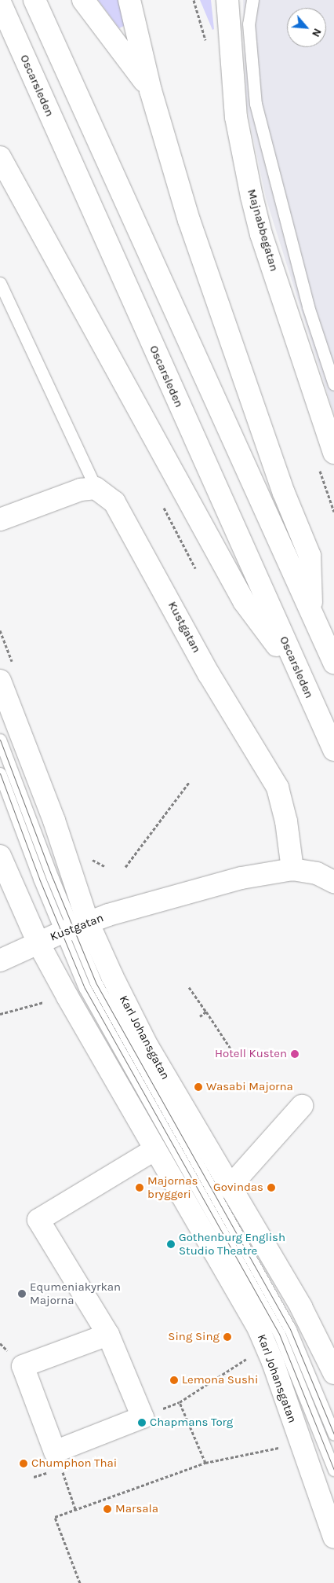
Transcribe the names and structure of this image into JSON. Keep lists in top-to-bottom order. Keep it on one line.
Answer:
{"streets":{"main road":["Oscarsleden","Majnabbegatan","Kustgatan","Karl Johansgatan"]},"crossings":[["Kustgatan","Karl Johansgatan"]],"places":["Hotell Kusten","Wasabi Majorna","Majornas bryggeri","Govindas","Gothenburg English Studio Theatre","Equmeniakyrkan Majorna","Sing Sing","Lemona Sushi","Chapmans Torg","Chumphon Thai","Marsala"],"north":"bottom right"}
